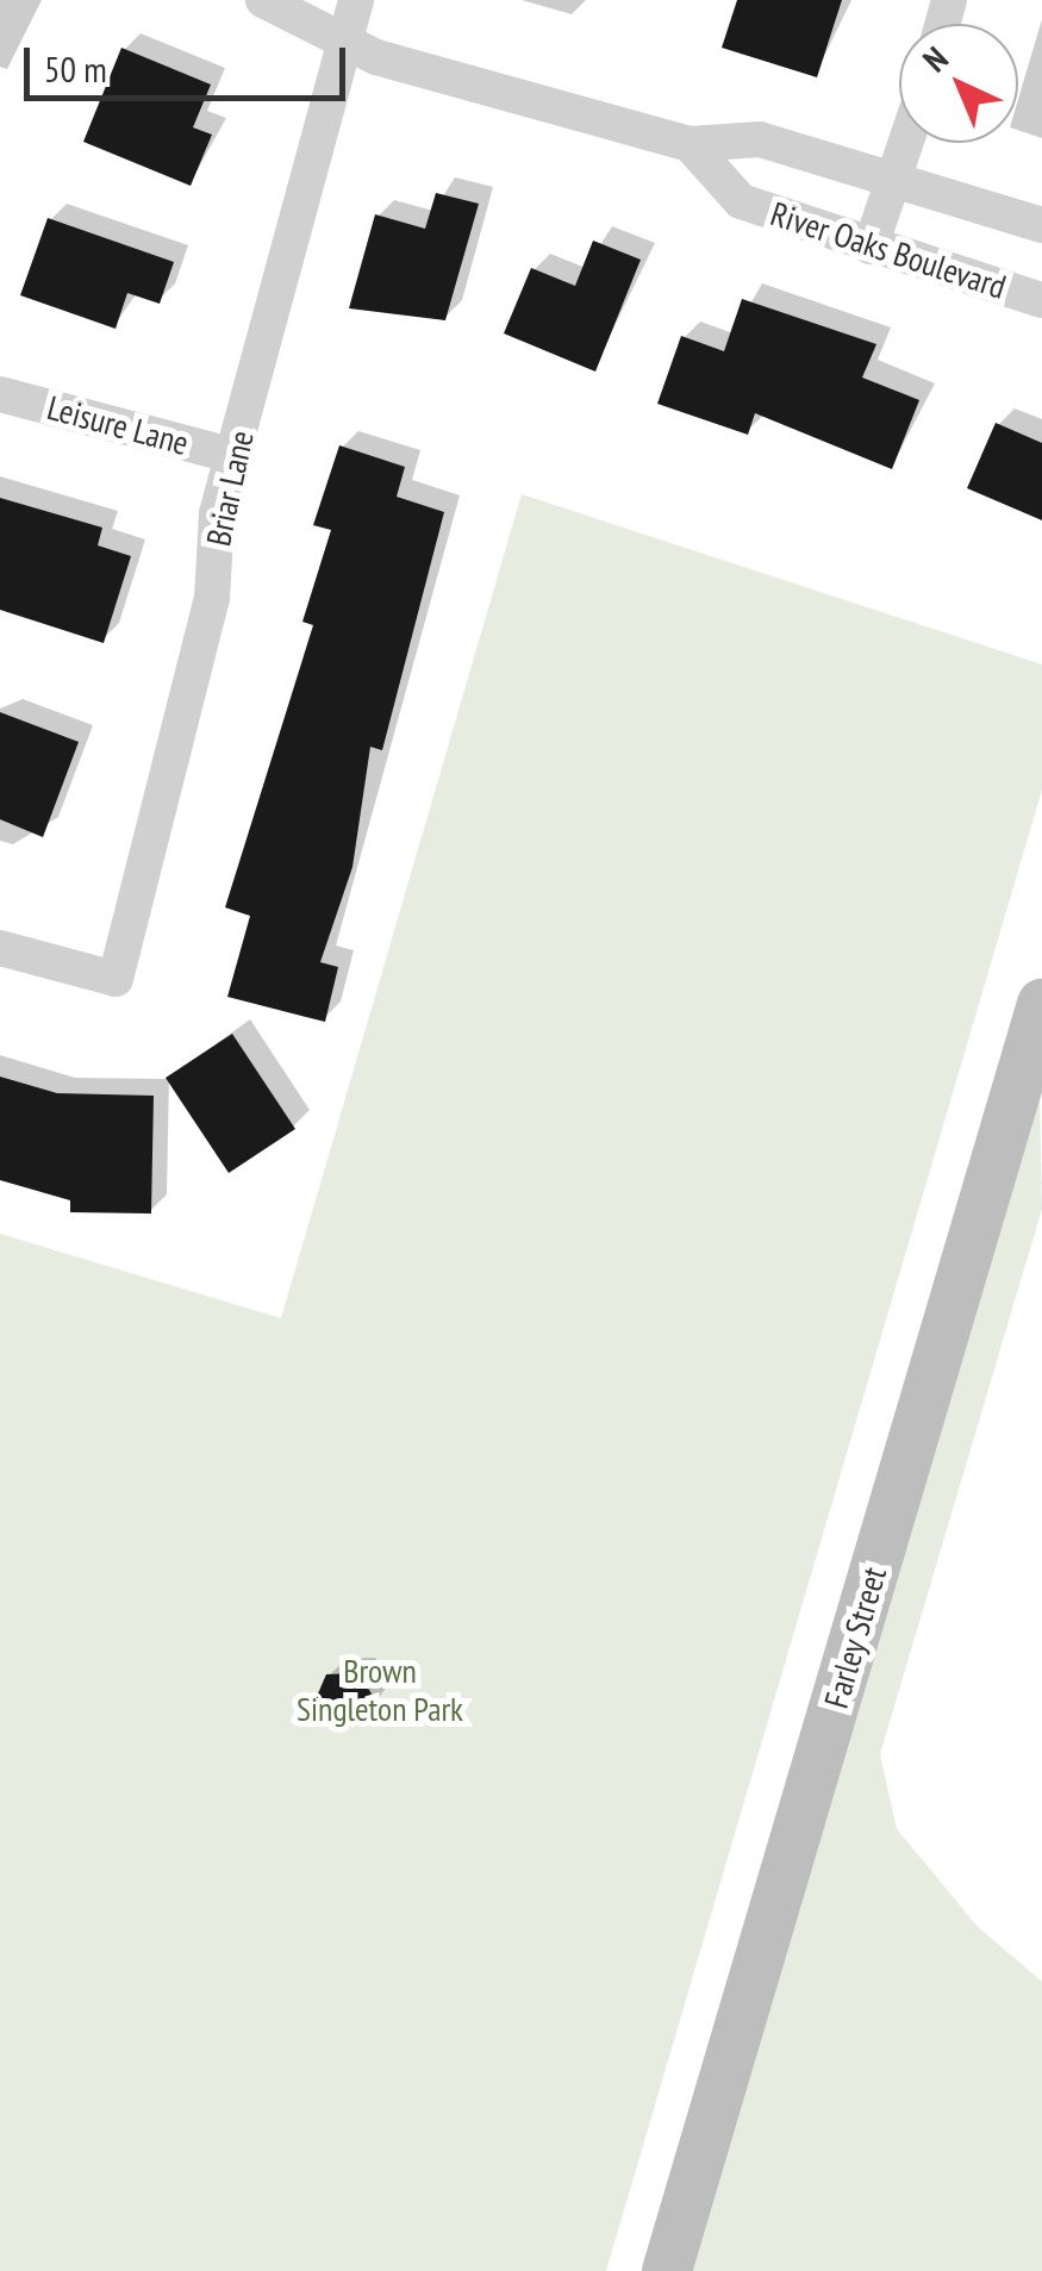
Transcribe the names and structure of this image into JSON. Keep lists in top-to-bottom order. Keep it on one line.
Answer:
{"streets":{"street":["River Oaks Boulevard","Leisure Lane","Briar Lane","Farley Street"]},"crossings":[["River Oaks Boulevard","Briar Lane"],["Leisure Lane","Briar Lane"]],"parks":["Brown Singleton Park"],"scale_bar":"50 m","north":"top left"}
